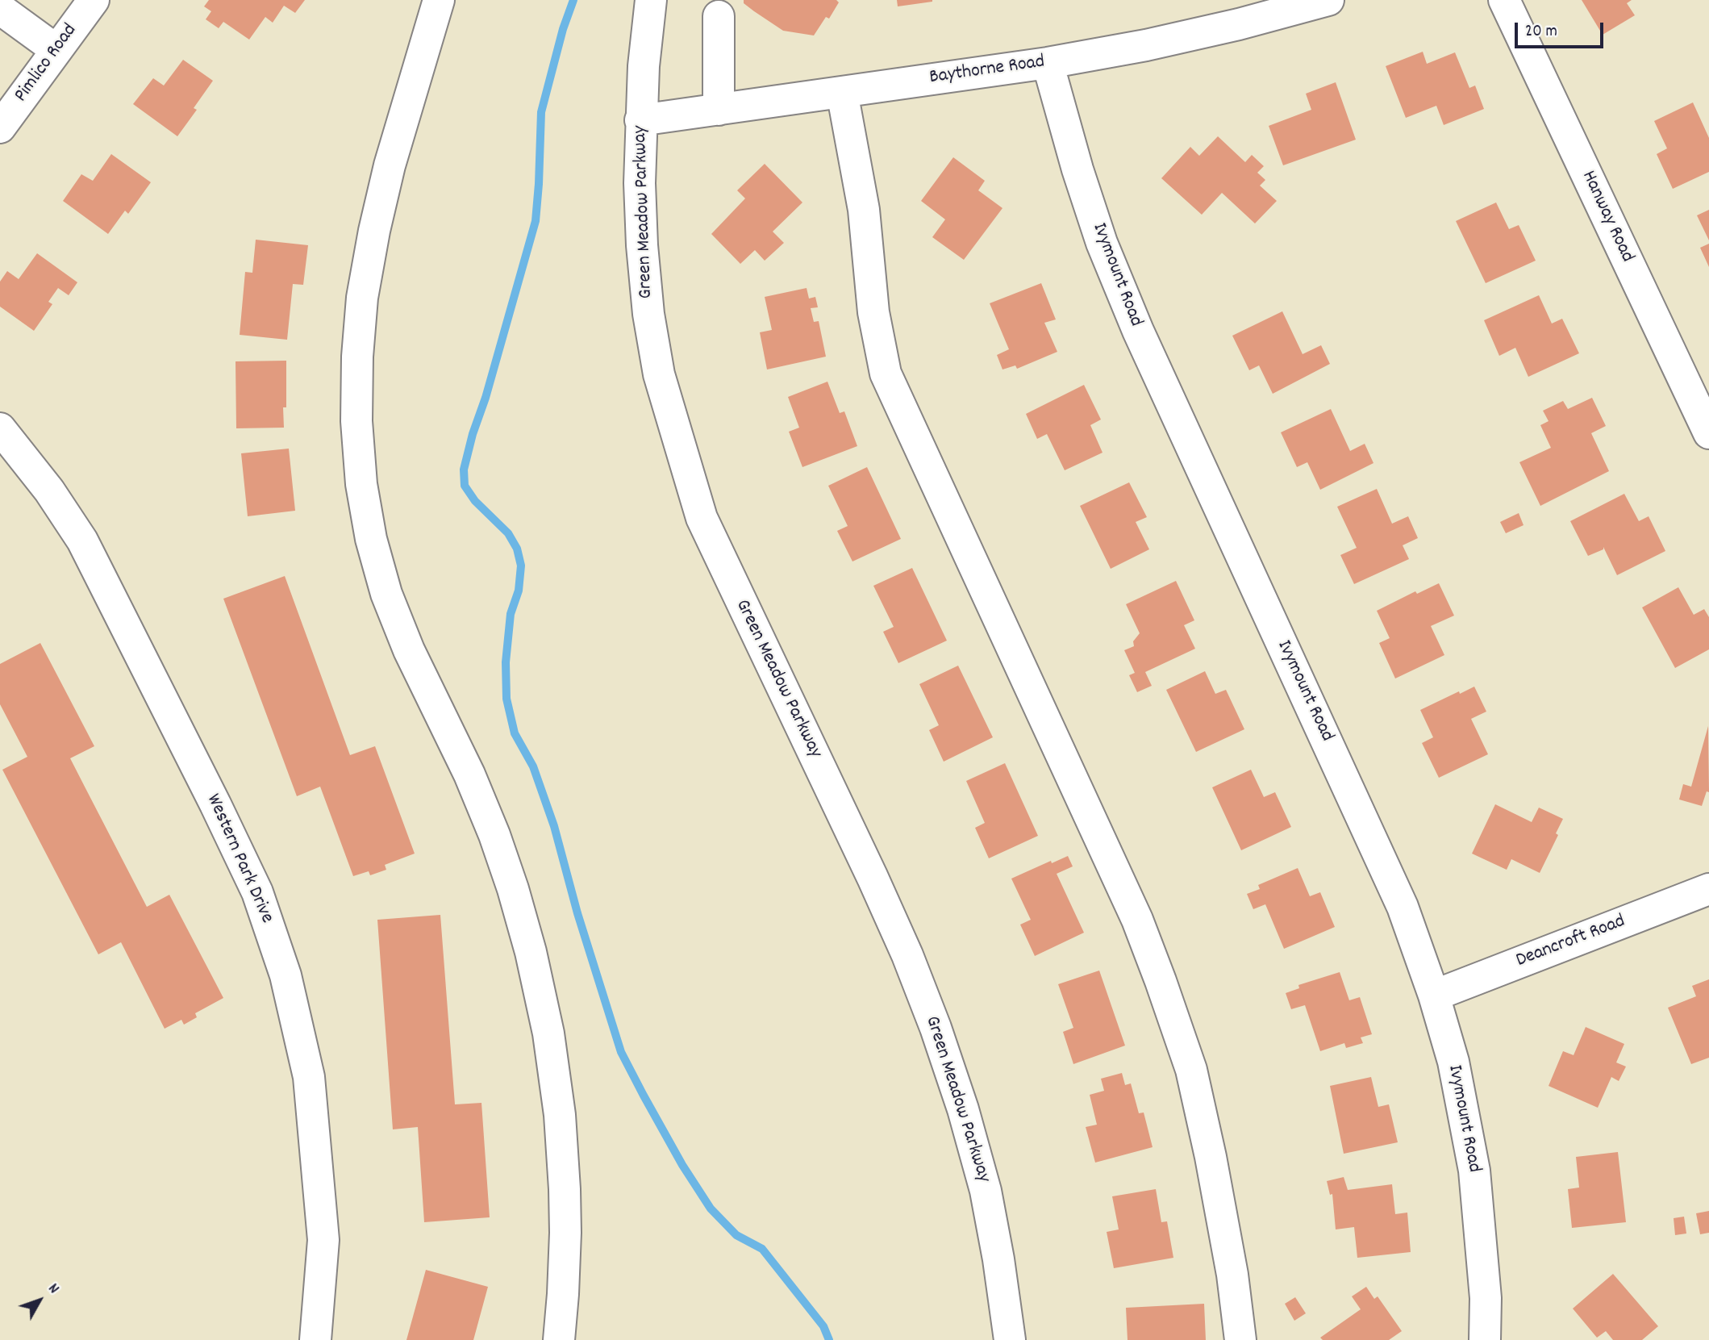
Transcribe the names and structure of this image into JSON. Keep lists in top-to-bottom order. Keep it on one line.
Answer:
{"streets":{"street":["Pimlico Road","Baythorne Road","Green Meadow Parkway","Hanway Road","Ivymount Road","Western Park Drive","Deancroft Road"]},"crossings":[["Baythorne Road","Green Meadow Parkway"],["Baythorne Road","Ivymount Road"],["Ivymount Road","Deancroft Road"]],"scale_bar":"20 m","north":"top right"}
